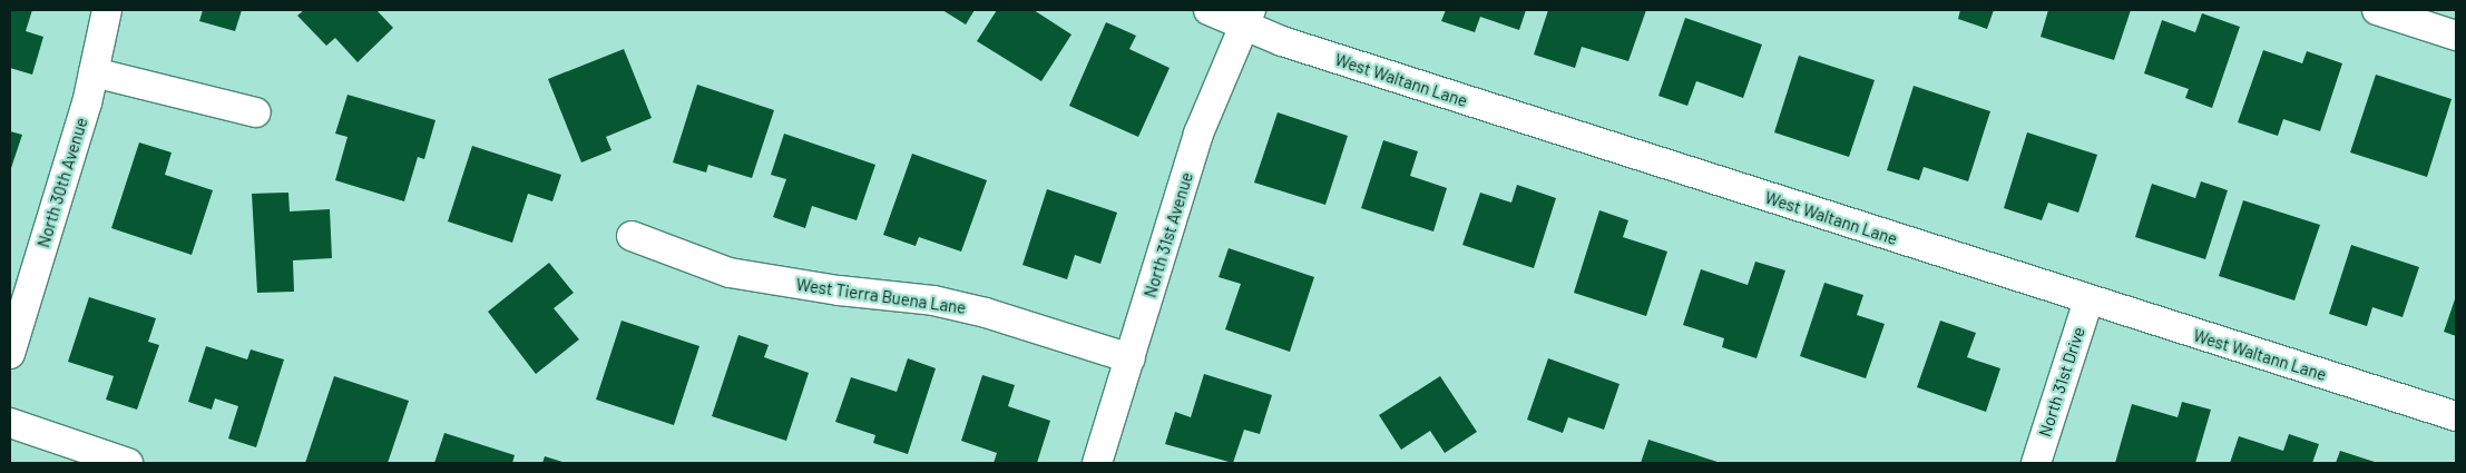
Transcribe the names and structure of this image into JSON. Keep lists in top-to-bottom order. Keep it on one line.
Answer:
{"streets":{"street":["West Waltann Lane","North 30th Avenue","North 31st Avenue","West Tierra Buena Lane","North 31st Drive"]},"crossings":[["West Waltann Lane","North 31st Avenue"],["West Waltann Lane","North 31st Drive"],["North 31st Avenue","West Tierra Buena Lane"]]}
